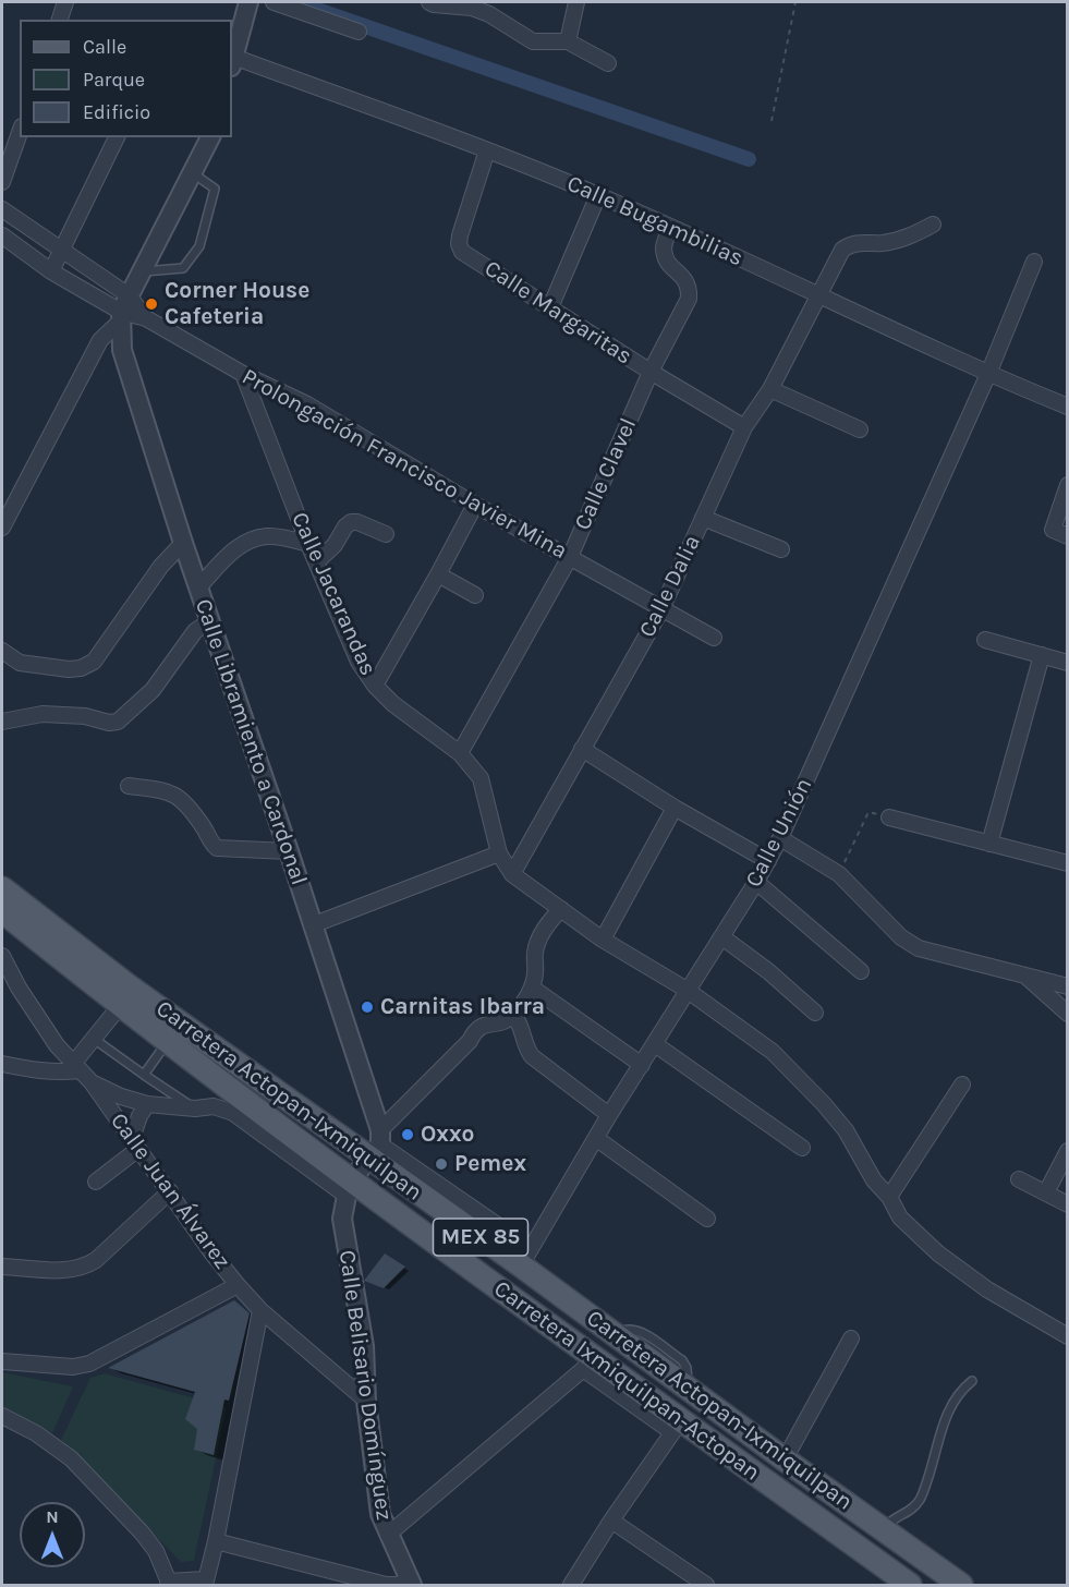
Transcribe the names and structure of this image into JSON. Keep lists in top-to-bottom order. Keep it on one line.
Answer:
{"streets":{"main road":["Carretera Actopan-Ixmiquilpan","MEX 85","Carretera Ixmiquilpan-Actopan"],"street":["Calle Bugambilias","Calle Margaritas","Prolongación Francisco Javier Mina","Calle Clavel","Calle Dalia","Calle Jacarandas","Calle Libramiento a Cardonal","Calle Unión","Calle Juan Álvarez","Calle Belisario Domínguez"]},"crossings":[["Calle Bugambilias","Calle Margaritas"],["Calle Bugambilias","Calle Clavel"],["Calle Bugambilias","Calle Dalia"],["Calle Bugambilias","Calle Unión"],["Calle Margaritas","Calle Clavel"],["Calle Margaritas","Calle Dalia"],["Prolongación Francisco Javier Mina","Calle Clavel"],["Prolongación Francisco Javier Mina","Calle Dalia"],["Prolongación Francisco Javier Mina","Calle Jacarandas"],["Prolongación Francisco Javier Mina","Calle Libramiento a Cardonal"],["Calle Clavel","Calle Jacarandas"],["Calle Dalia","Calle Jacarandas"],["Calle Jacarandas","Calle Unión"],["Calle Libramiento a Cardonal","Carretera Actopan-Ixmiquilpan"],["Calle Unión","Carretera Actopan-Ixmiquilpan"],["Calle Juan Álvarez","Calle Belisario Domínguez"],["Carretera Ixmiquilpan-Actopan","Calle Belisario Domínguez"]],"places":["Corner House Cafeteria","Carnitas Ibarra","Oxxo","Pemex"],"legend":["Calle","Parque","Edificio"],"north":"top"}
